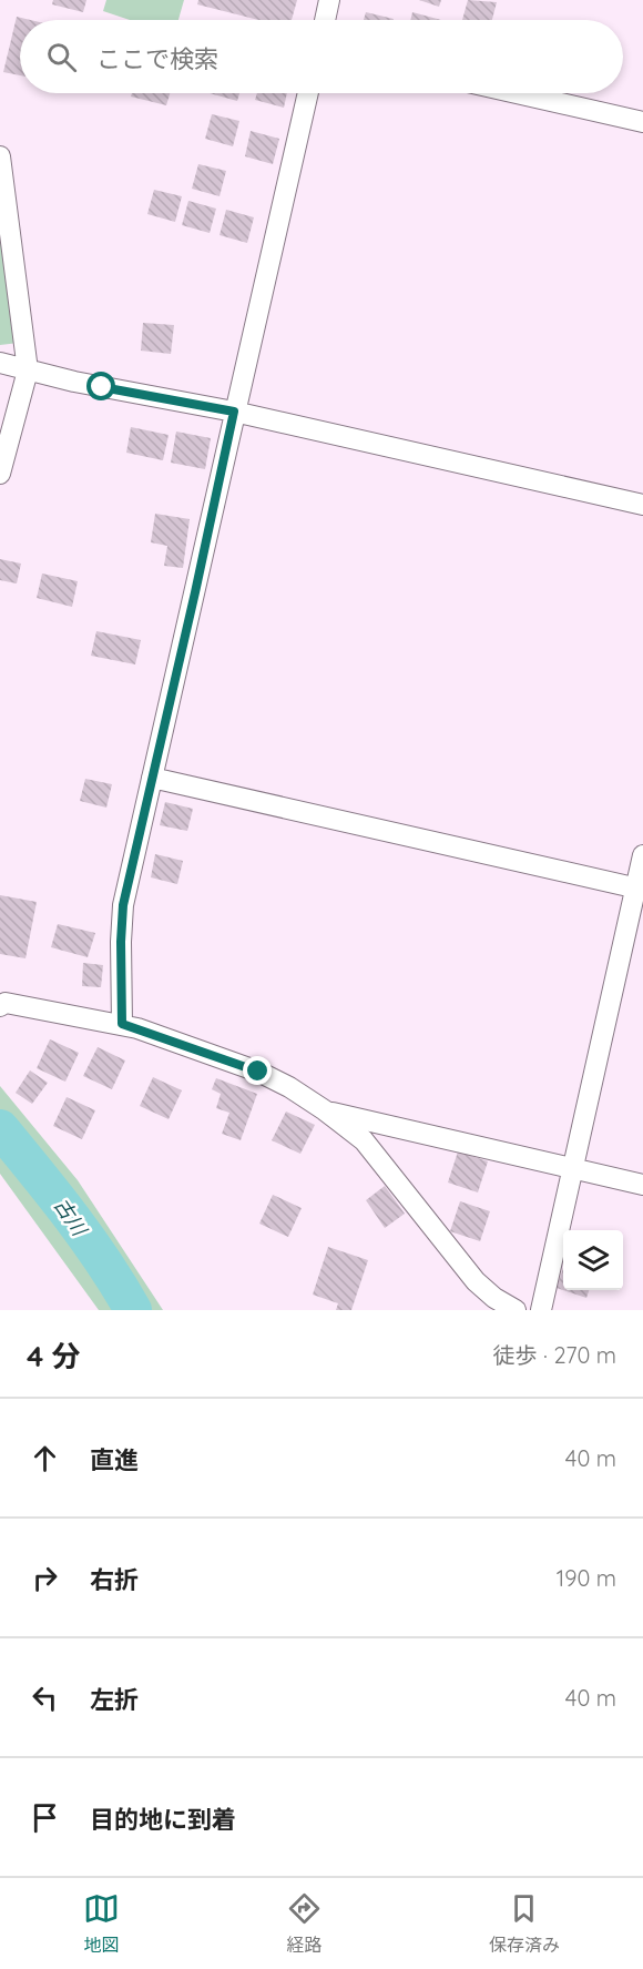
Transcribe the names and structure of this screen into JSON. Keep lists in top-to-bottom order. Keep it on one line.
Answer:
{"water":["古川"],"page":{"search":"ここで検索","heading":["4 分","徒歩 · 270 m"],"list":[["直進","40 m"],["右折","190 m"],["左折","40 m"],"目的地に到着"],"nav":["地図","経路","保存済み"]}}
